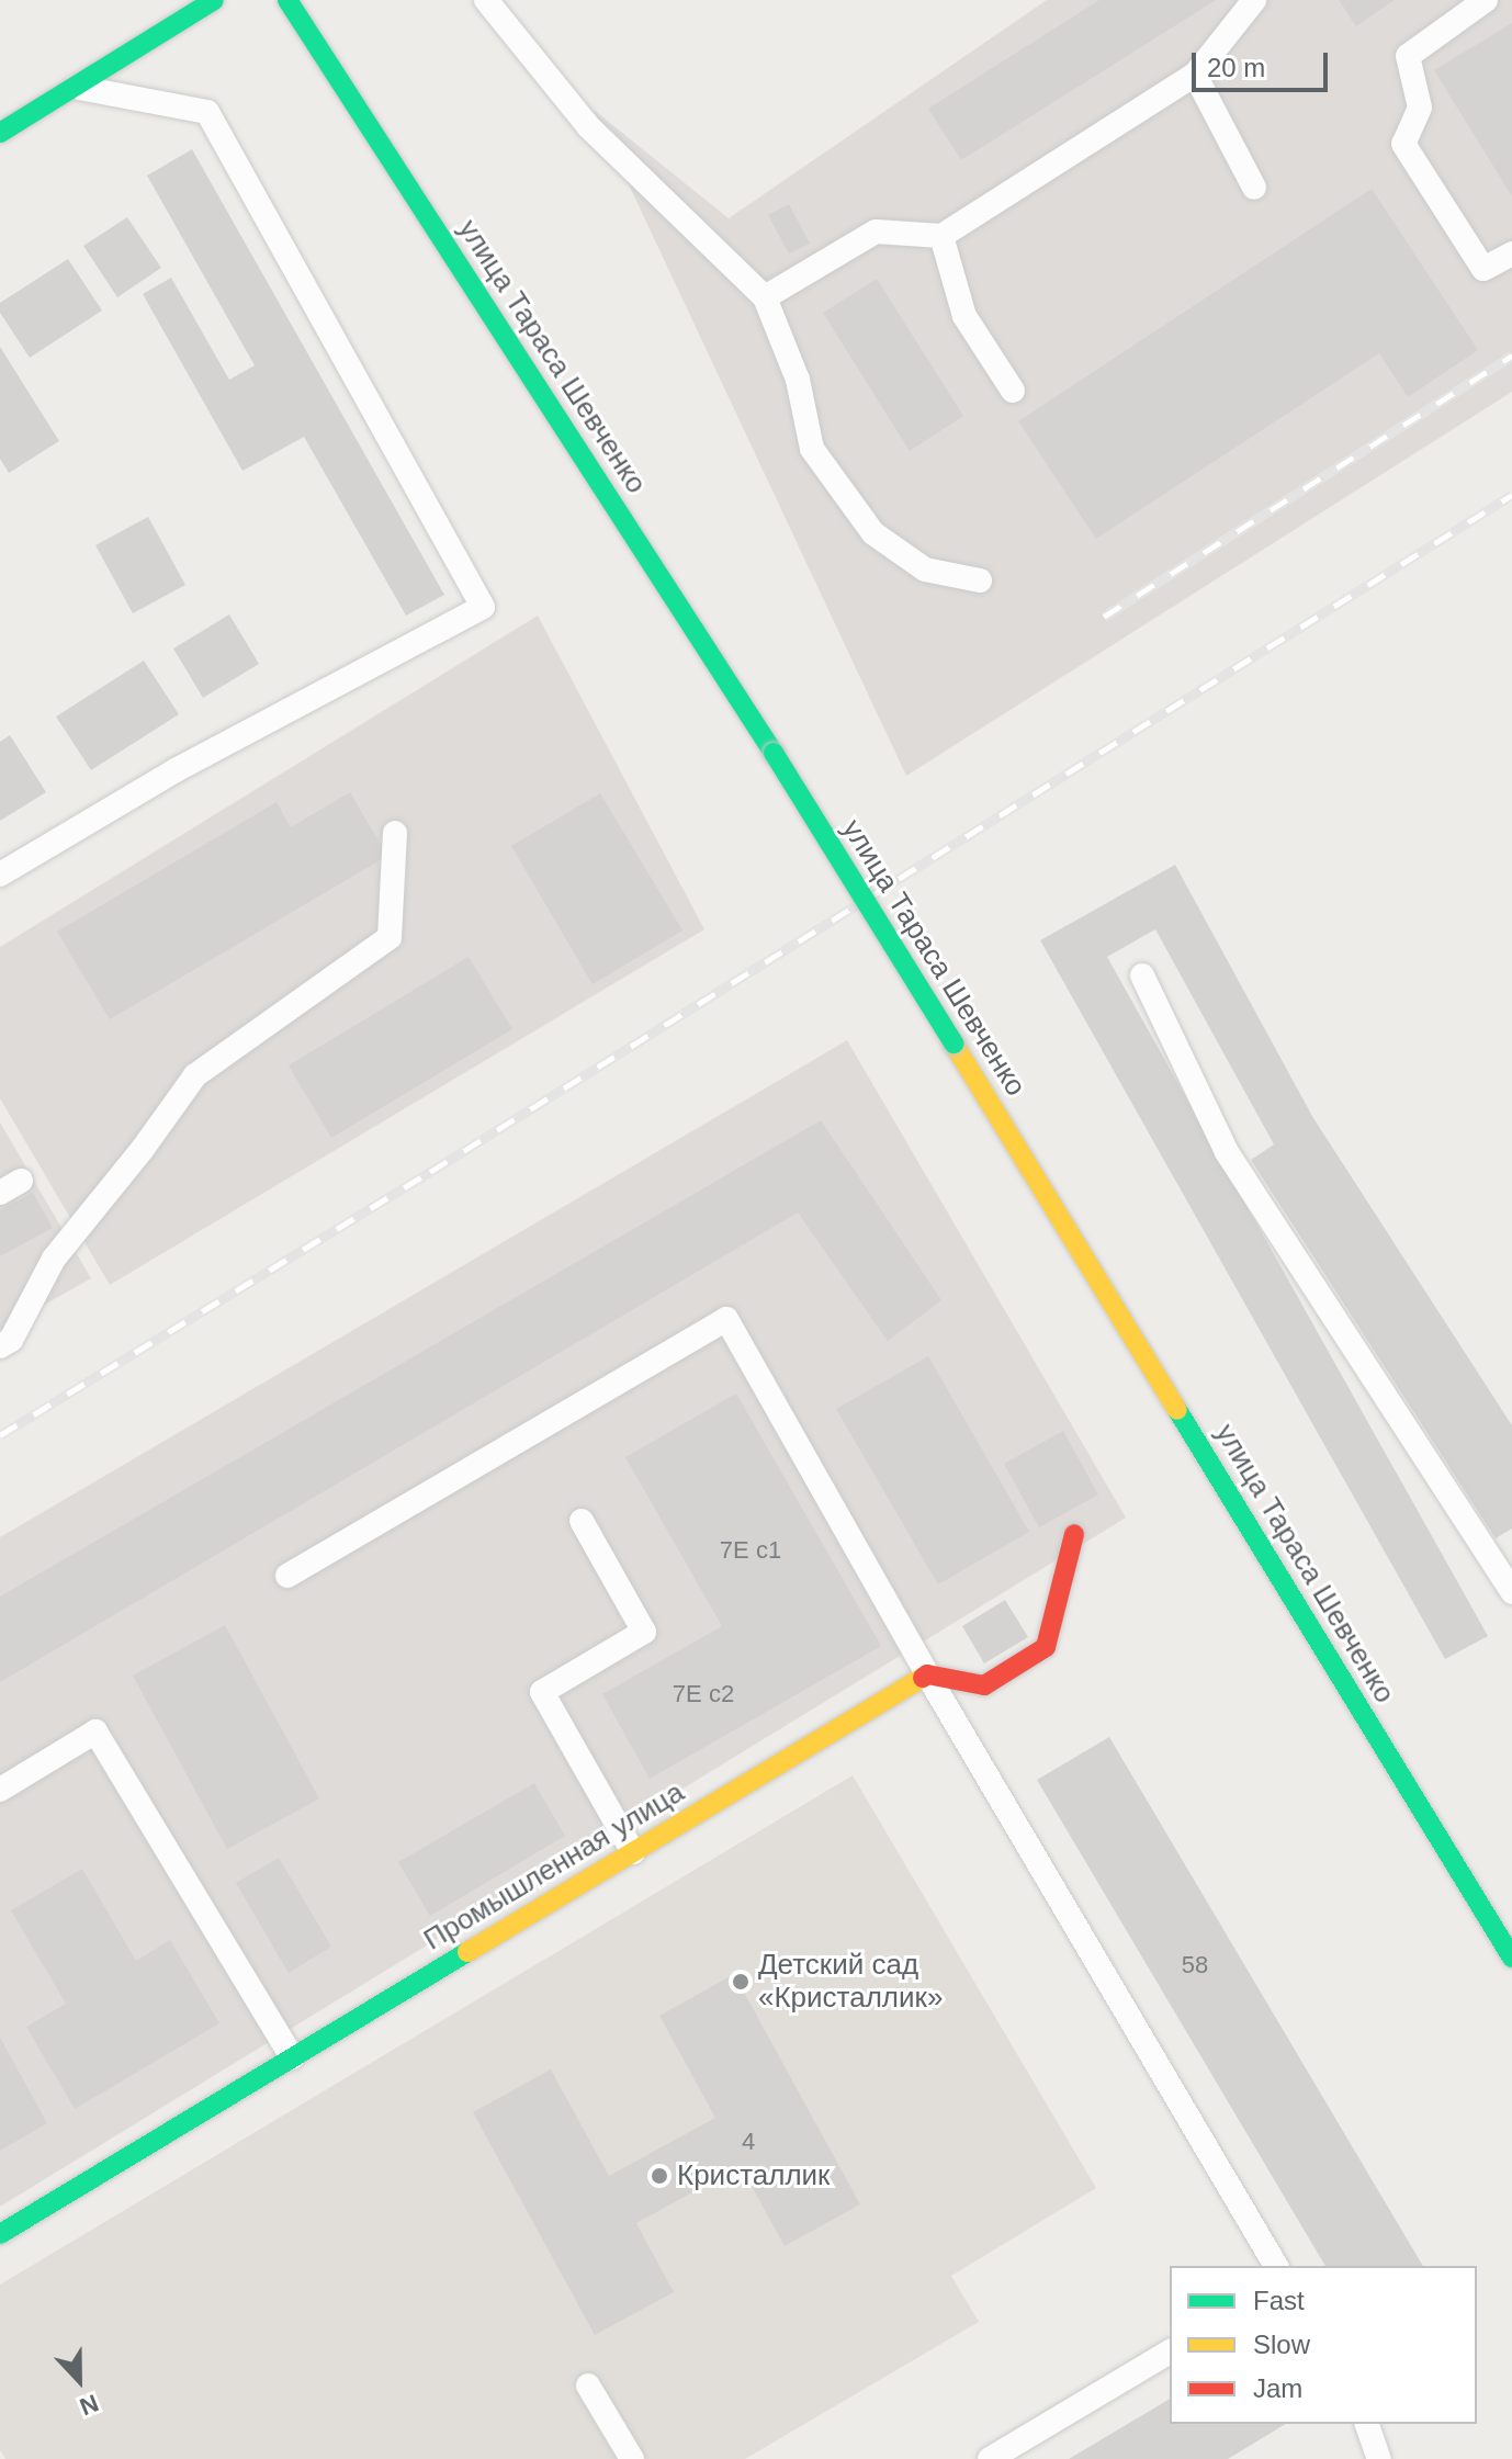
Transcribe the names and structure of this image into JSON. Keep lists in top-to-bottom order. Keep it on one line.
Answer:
{"streets":{"street":["улица Тараса Шевченко","Промышленная улица"]},"places":["Детский сад «Кристаллик»","Кристаллик"],"house_numbers":["7Е с1","7Е с2","58","4"],"legend":["Fast","Slow","Jam"],"scale_bar":"20 m","north":"bottom"}
